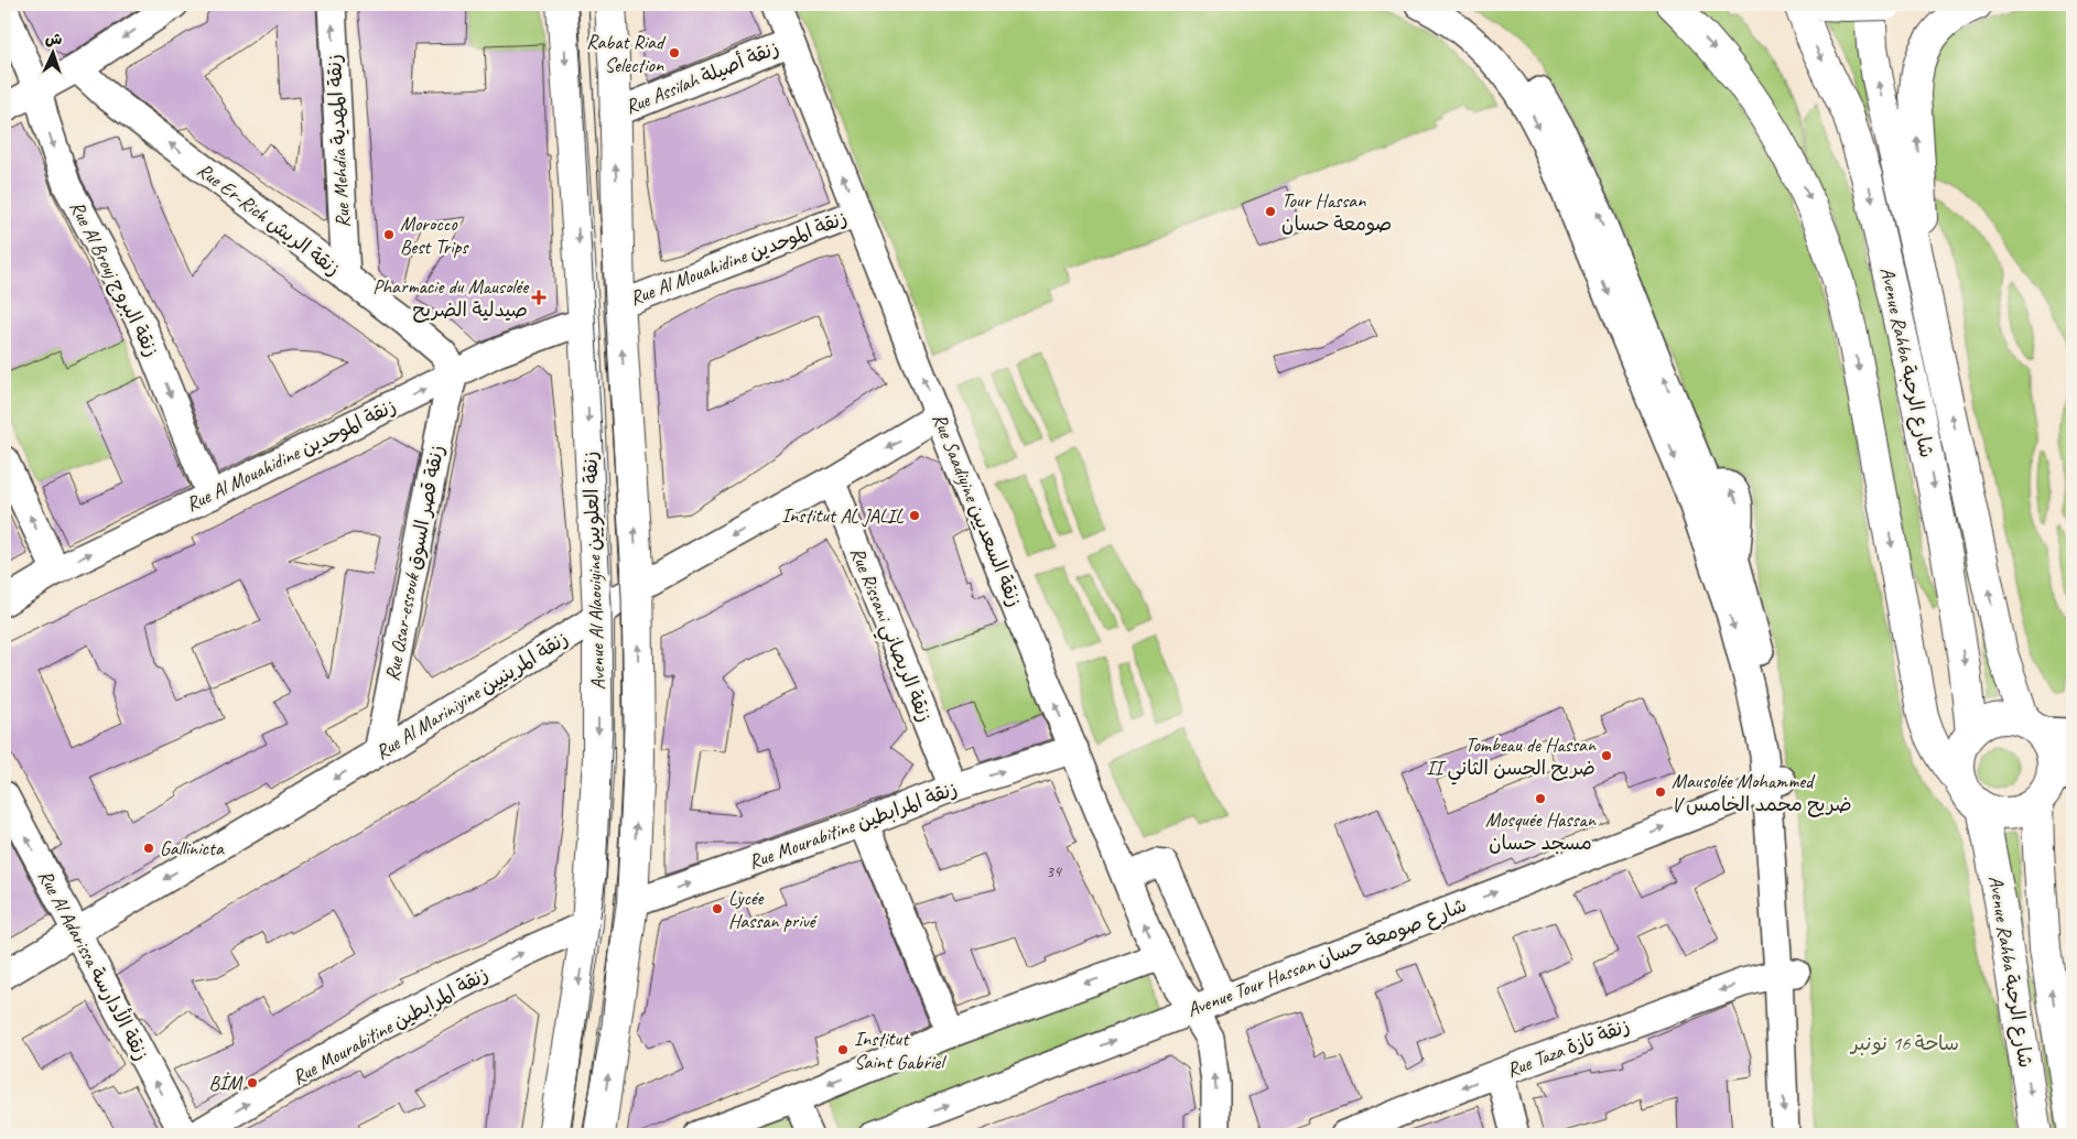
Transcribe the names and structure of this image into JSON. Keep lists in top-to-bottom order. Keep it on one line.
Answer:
{"streets":{"main road":["Avenue Rahba شارع الرحبة","Avenue Al Alaouiyine زنقة العلويين"],"street":["Rue Assilah زنقة أصيلة","Rue Mehdia زنقة المهدية","Rue Er-Rich زنقة الريش","Rue Al Mouahidine زنقة الموحدين","Rue Al Brouj زنقة البروج","Rue Saadiyine زنقة السعديين","Rue Qsar-essouk زنقة قصر السوق","Rue Rissani زنقة الريصاني","Rue Al Mariniyine زنقة المرينيين","Rue Mourabitine زنقة المرابطين","Avenue Tour Hassan شارع صومعة حسان","Rue Al Adarissa زنقة الأدارسة","Rue Taza زنقة تازة"]},"crossings":[["Rue Assilah زنقة أصيلة","Rue Saadiyine زنقة السعديين"],["Rue Assilah زنقة أصيلة","Avenue Al Alaouiyine زنقة العلويين"],["Rue Mehdia زنقة المهدية","Rue Er-Rich زنقة الريش"],["Rue Er-Rich زنقة الريش","Rue Al Mouahidine زنقة الموحدين"],["Rue Er-Rich زنقة الريش","Rue Qsar-essouk زنقة قصر السوق"],["Rue Al Mouahidine زنقة الموحدين","Rue Al Brouj زنقة البروج"],["Rue Al Mouahidine زنقة الموحدين","Rue Saadiyine زنقة السعديين"],["Rue Al Mouahidine زنقة الموحدين","Rue Qsar-essouk زنقة قصر السوق"],["Rue Al Mouahidine زنقة الموحدين","Avenue Al Alaouiyine زنقة العلويين"],["Rue Saadiyine زنقة السعديين","Rue Al Mariniyine زنقة المرينيين"],["Rue Saadiyine زنقة السعديين","Rue Mourabitine زنقة المرابطين"],["Rue Saadiyine زنقة السعديين","Avenue Tour Hassan شارع صومعة حسان"],["Rue Qsar-essouk زنقة قصر السوق","Rue Al Mariniyine زنقة المرينيين"],["Avenue Al Alaouiyine زنقة العلويين","Rue Al Mariniyine زنقة المرينيين"],["Avenue Al Alaouiyine زنقة العلويين","Rue Mourabitine زنقة المرابطين"],["Rue Rissani زنقة الريصاني","Rue Al Mariniyine زنقة المرينيين"],["Rue Rissani زنقة الريصاني","Rue Mourabitine زنقة المرابطين"],["Rue Al Mariniyine زنقة المرينيين","Rue Al Adarissa زنقة الأدارسة"]],"one_way":["Rue Mehdia زنقة المهدية","Rue Er-Rich زنقة الريش","Rue Al Mouahidine زنقة الموحدين","Rue Al Brouj زنقة البروج","Rue Saadiyine زنقة السعديين","Rue Al Mariniyine زنقة المرينيين","Rue Al Adarissa زنقة الأدارسة","Rue Taza زنقة تازة"],"parks":["ساحة 16 نونبر"],"places":{"other":["Rabat Riad Selection","Tour Hassan صومعة حسان","Morocco Best Trips","Institut AL JALIL","Tombeau de Hassan II ضريح الحسن الثاني","Mausolée Mohammed V ضريح محمد الخامس","Mosquée Hassan مسجد حسان","Gallinicta","Lycée Hassan privé","Institut Saint Gabriel","BİM"],"health":["Pharmacie du Mausolée صيدلية الضريح"]},"house_numbers":["34"],"north":"top"}
